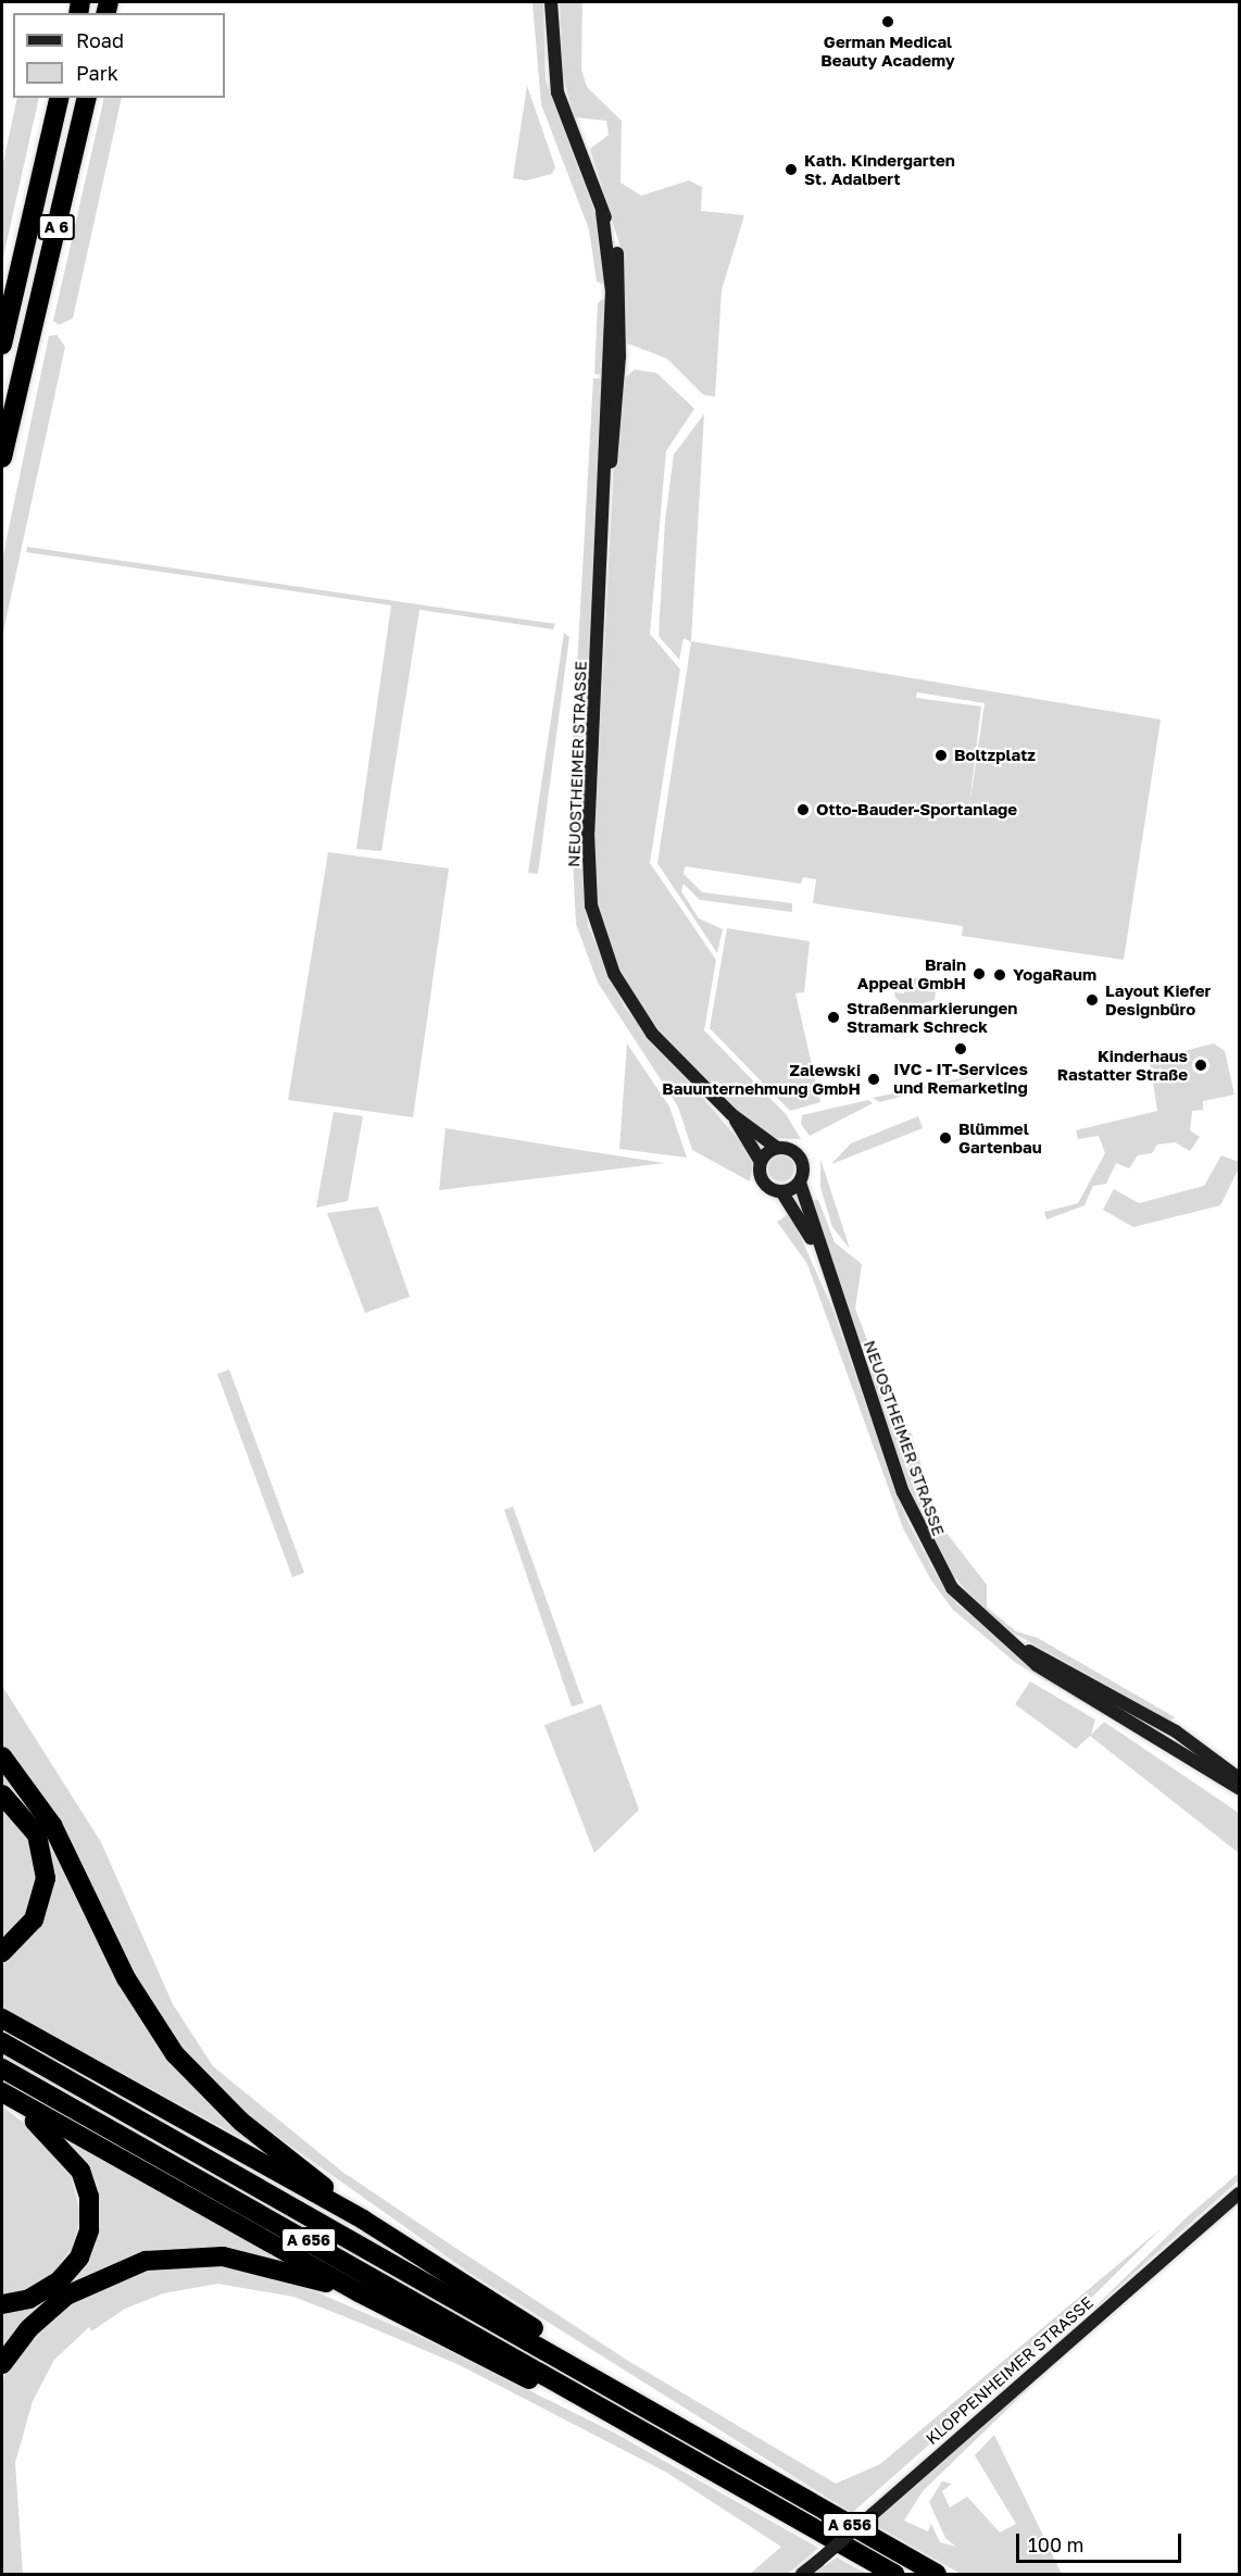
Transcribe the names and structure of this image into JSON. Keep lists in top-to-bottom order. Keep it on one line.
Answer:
{"streets":{"highway":["A 6","A 656"],"main road":["NEUOSTHEIMER STRASSE","KLOPPENHEIMER STRASSE"]},"places":["German Medical Beauty Academy","Kath. Kindergarten St. Adalbert","Boltzplatz","Otto-Bauder-Sportanlage","Brain Appeal GmbH","YogaRaum","Layout Kiefer Designbüro","Straßenmarkierungen Stramark Schreck","IVC - IT-Services und Remarketing","Kinderhaus Rastatter Straße","Zalewski Bauunternehmung GmbH","Blümmel Gartenbau"],"legend":["Road","Park"],"scale_bar":"100 m"}
